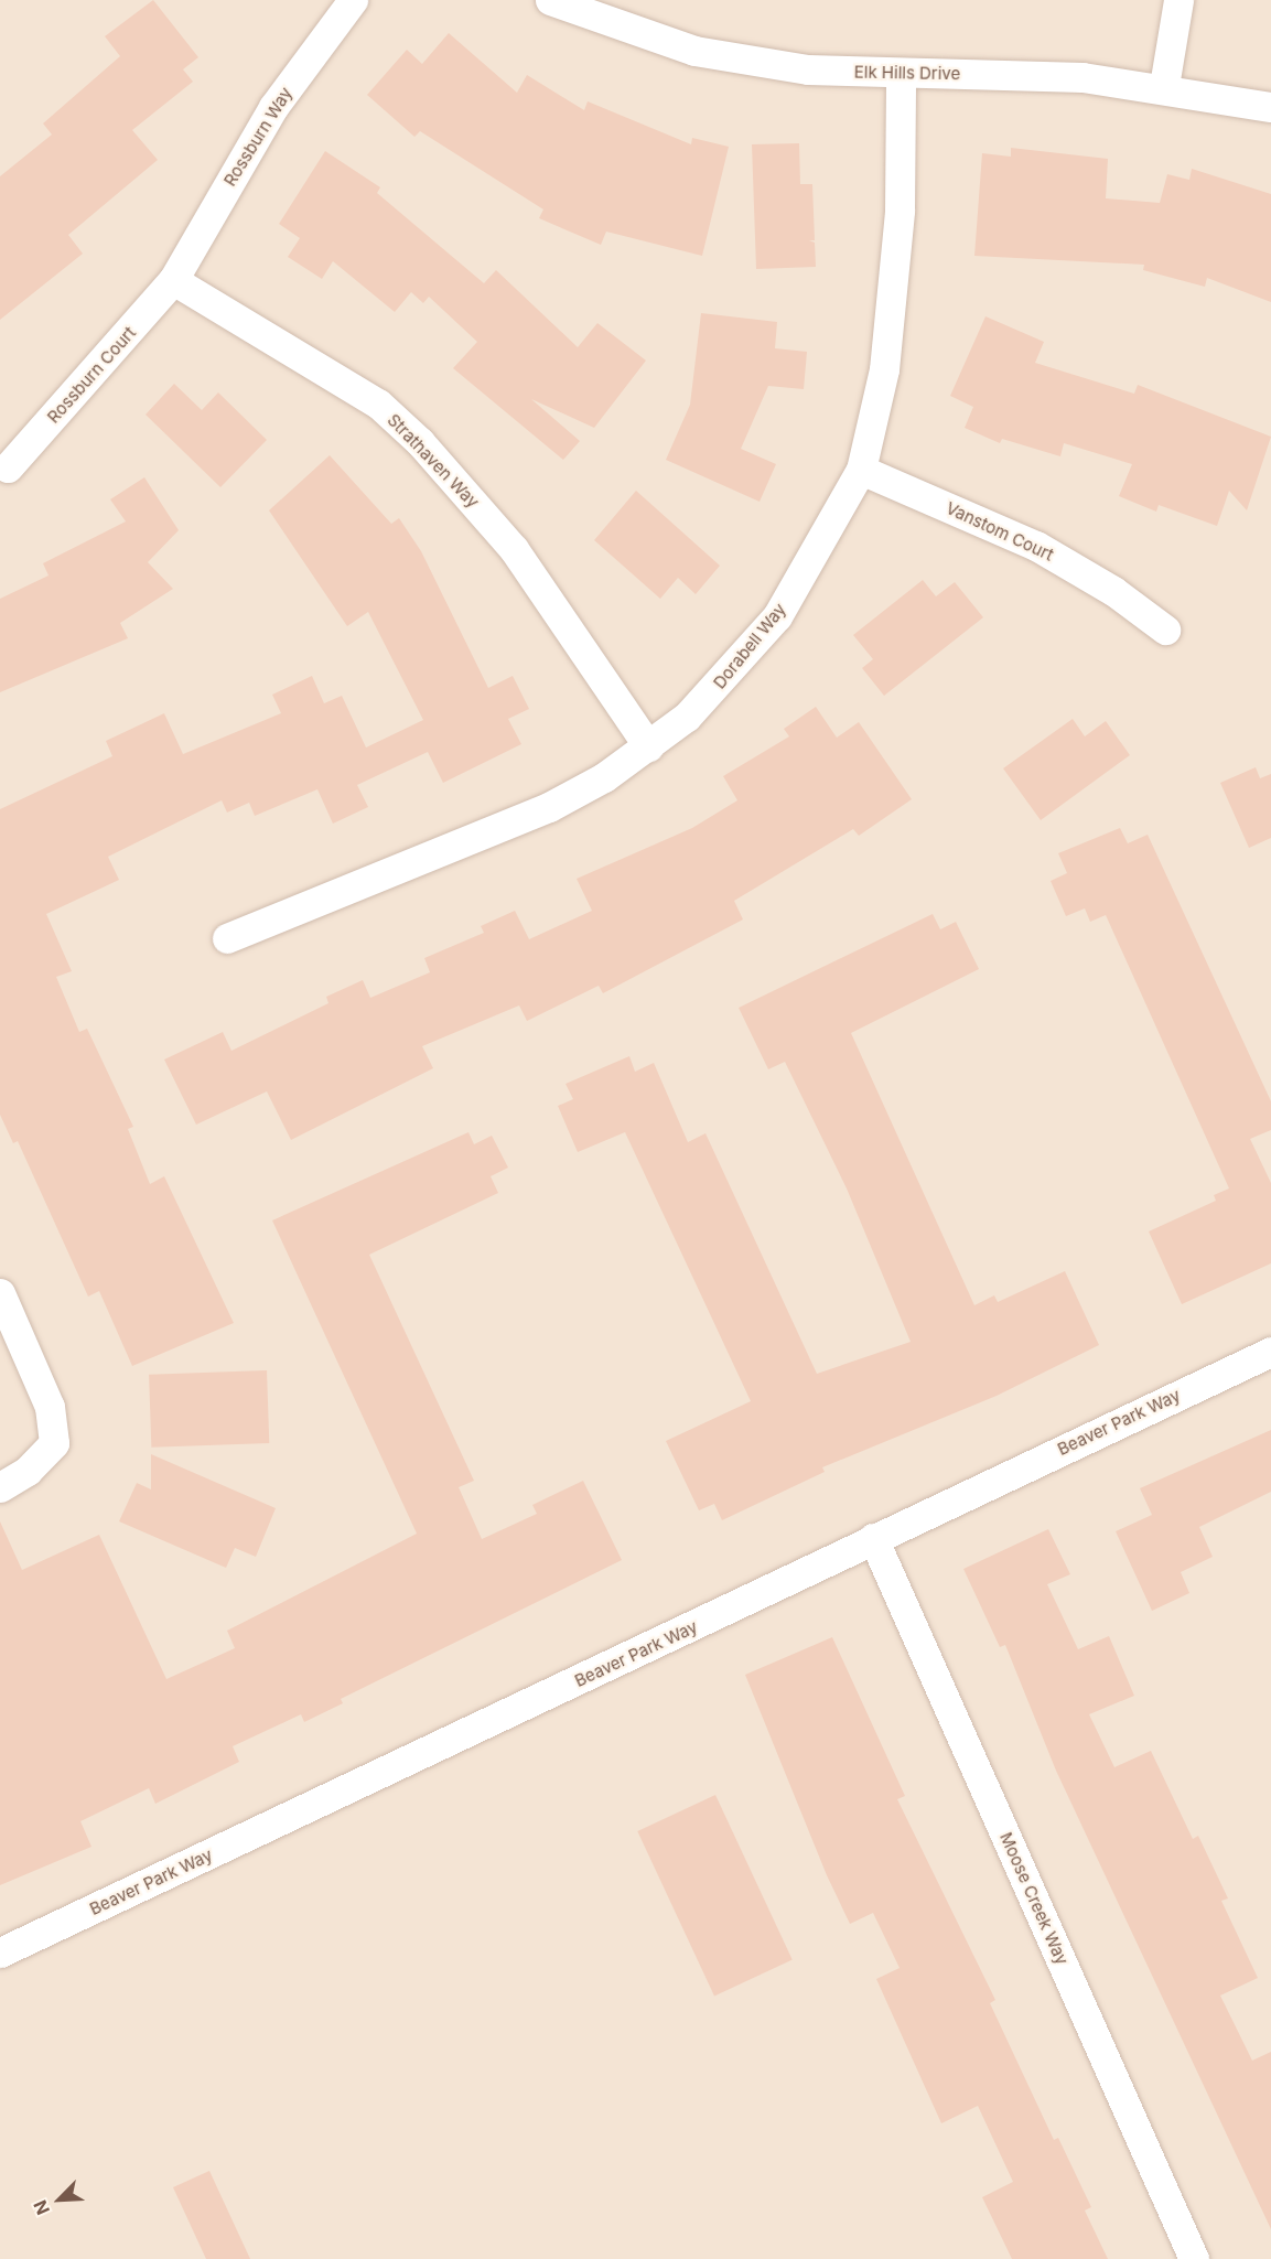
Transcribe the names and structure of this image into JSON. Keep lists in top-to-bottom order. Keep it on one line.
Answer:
{"streets":{"street":["Elk Hills Drive","Rossburn Way","Rossburn Court","Strathaven Way","Vanstom Court","Dorabell Way","Beaver Park Way","Moose Creek Way"]},"crossings":[["Elk Hills Drive","Dorabell Way"],["Rossburn Way","Rossburn Court"],["Rossburn Way","Strathaven Way"],["Rossburn Court","Strathaven Way"],["Strathaven Way","Dorabell Way"],["Vanstom Court","Dorabell Way"],["Beaver Park Way","Moose Creek Way"]],"north":"bottom left"}
